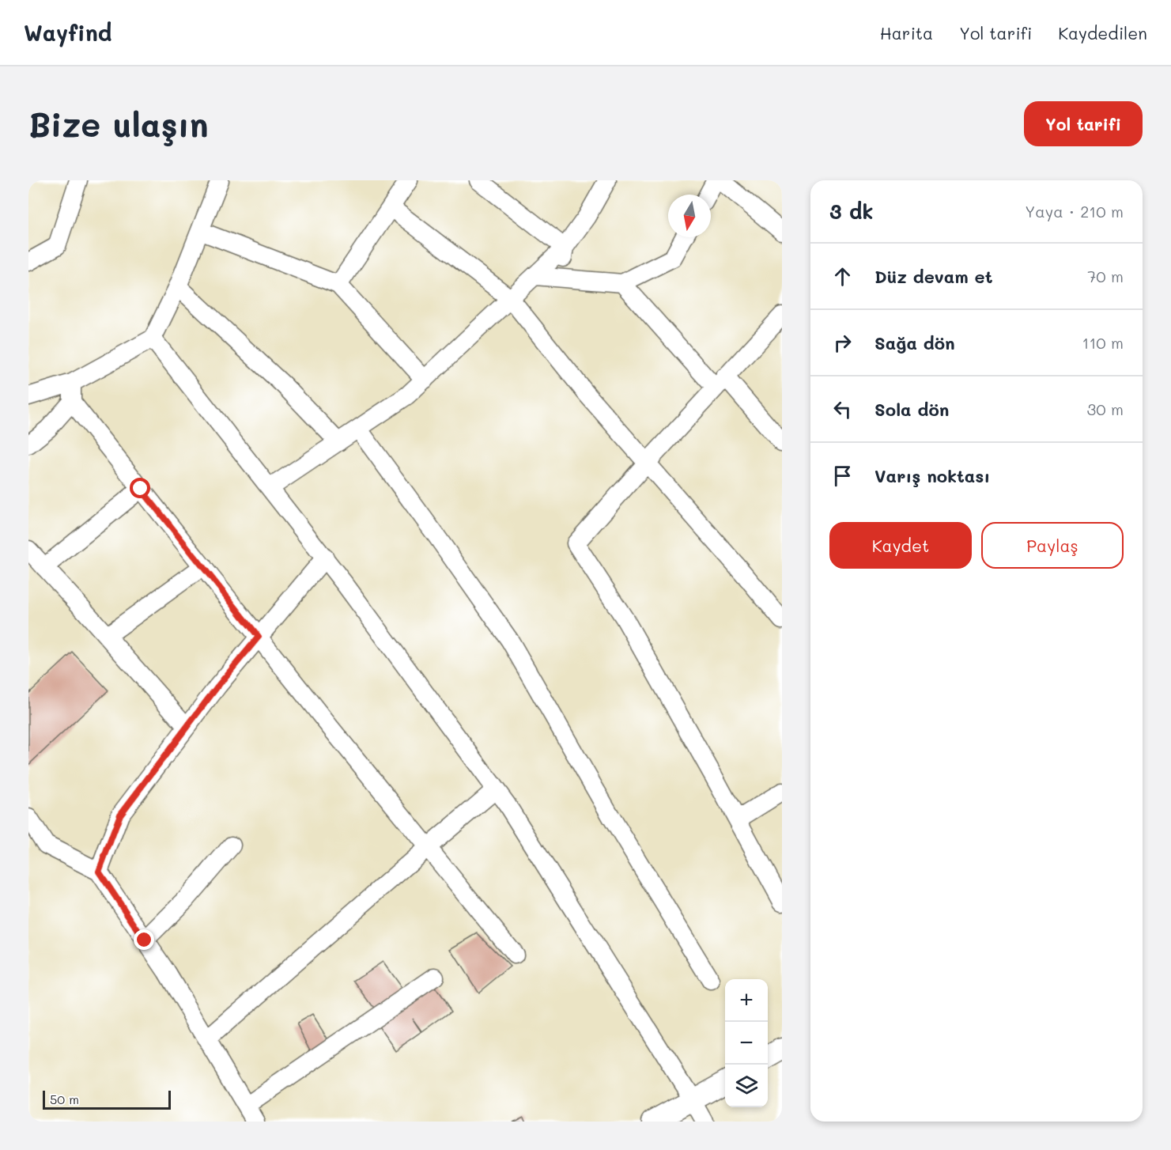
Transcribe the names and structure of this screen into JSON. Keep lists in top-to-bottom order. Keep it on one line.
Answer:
{"scale_bar":"50 m","north":"bottom","page":{"header":"Wayfind","nav":["Harita","Yol tarifi","Kaydedilen"],"buttons":["Yol tarifi",["Kaydet","Paylaş"]],"title":"Bize ulaşın","heading":["3 dk","Yaya · 210 m"],"list":[["Düz devam et","70 m"],["Sağa dön","110 m"],["Sola dön","30 m"],"Varış noktası"],"map_buttons":["+","−"],"scale":"50 m"}}
